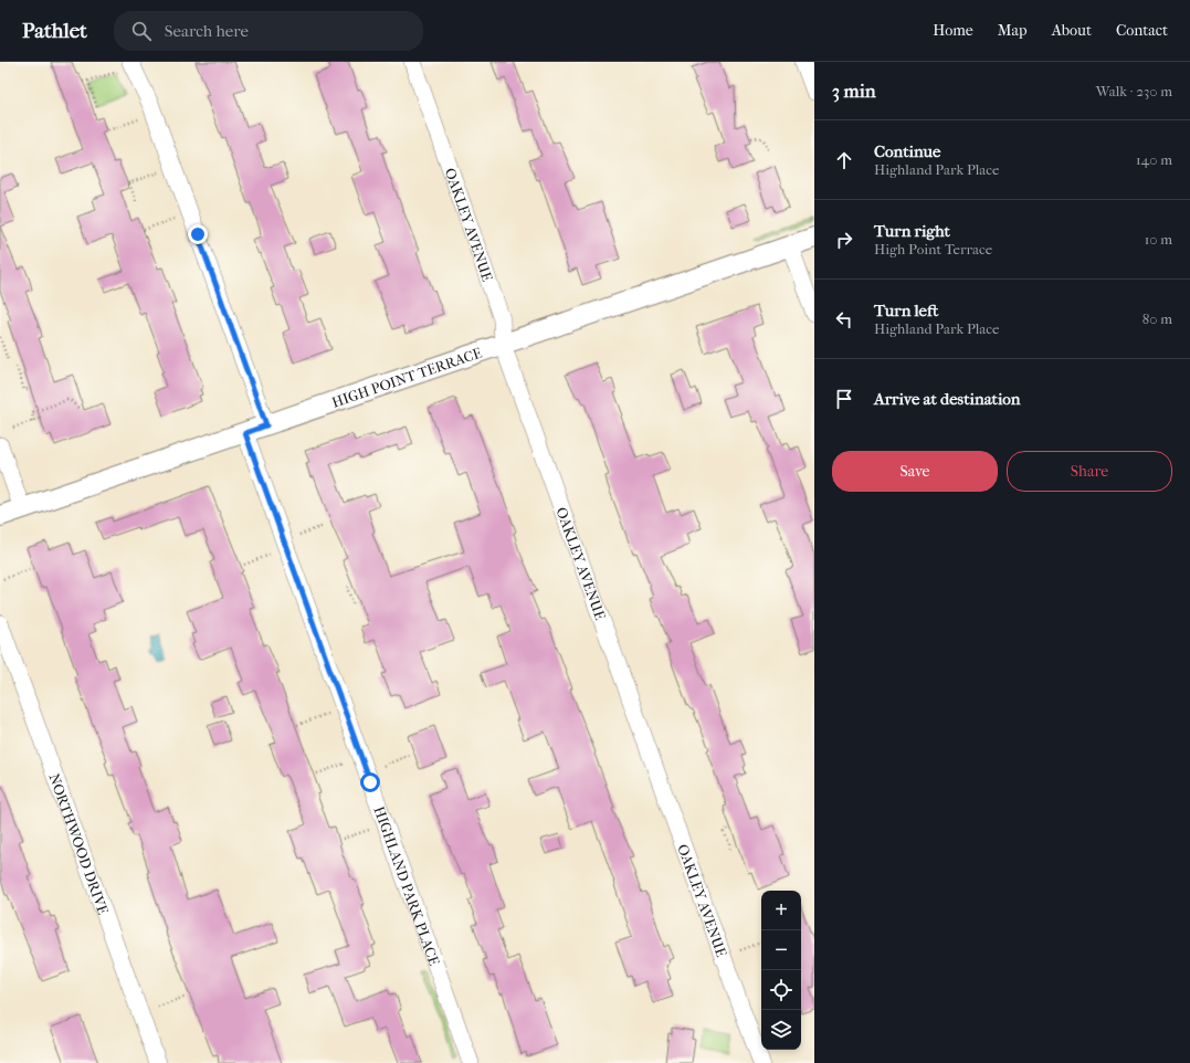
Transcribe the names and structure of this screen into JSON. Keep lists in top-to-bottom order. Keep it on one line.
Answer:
{"streets":{"street":["OAKLEY AVENUE","HIGH POINT TERRACE","NORTHWOOD DRIVE","HIGHLAND PARK PLACE"]},"crossings":[["OAKLEY AVENUE","HIGH POINT TERRACE"],["HIGH POINT TERRACE","HIGHLAND PARK PLACE"]],"page":{"header":"Pathlet","search":"Search here","nav":["Home","Map","About","Contact"],"heading":["3 min","Walk · 230 m"],"list":[["Continue","Highland Park Place","140 m"],["Turn right","High Point Terrace","10 m"],["Turn left","Highland Park Place","80 m"],"Arrive at destination"],"buttons":["Save","Share"],"map_buttons":["+","−"]}}
